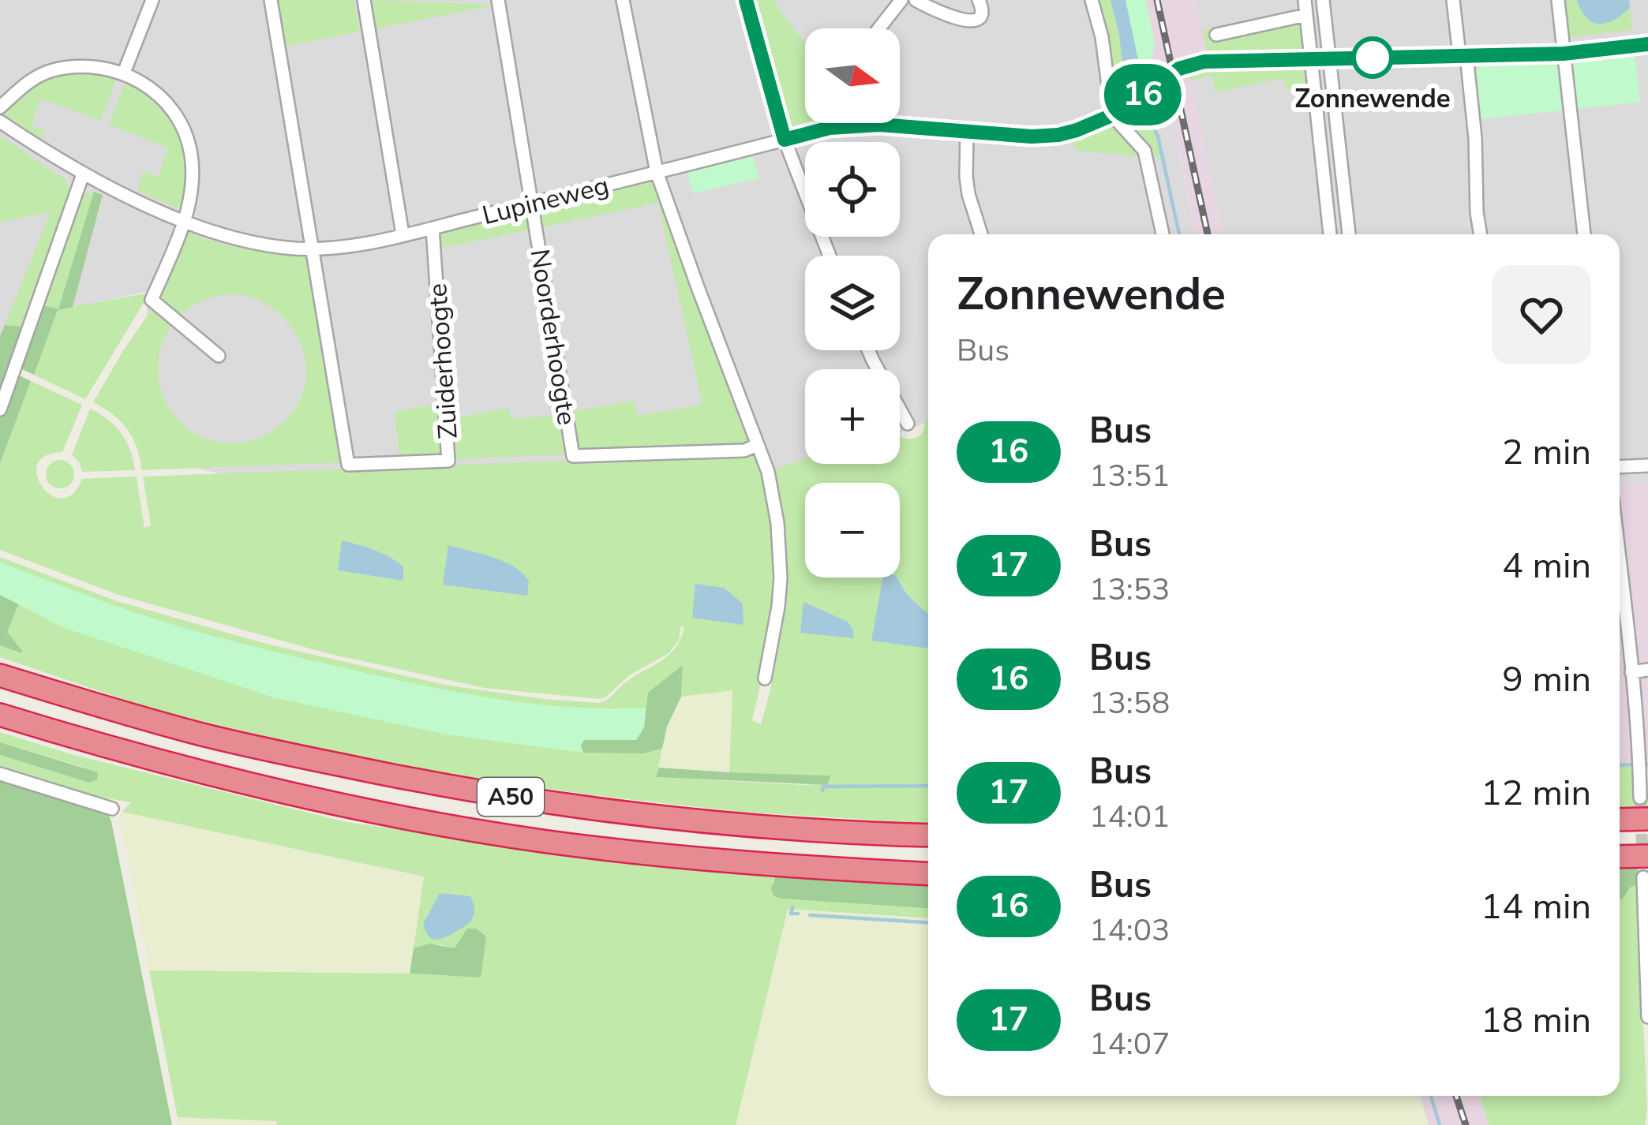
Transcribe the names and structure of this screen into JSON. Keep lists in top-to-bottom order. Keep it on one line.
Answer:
{"streets":{"highway":["A50"],"street":["Lupineweg","Noorderhoogte","Zuiderhoogte"]},"crossings":[["Lupineweg","Noorderhoogte"],["Lupineweg","Zuiderhoogte"]],"places":["Zonnewende"],"lines":["bus line 16"],"north":"right","page":{"on_map":"16","map_buttons":["+","−"],"heading":["Zonnewende","Bus"],"list":[{"mark":"16","name":"Bus","note":"13:51","value":"2 min"},{"mark":"17","name":"Bus","note":"13:53","value":"4 min"},{"mark":"16","name":"Bus","note":"13:58","value":"9 min"},{"mark":"17","name":"Bus","note":"14:01","value":"12 min"},{"mark":"16","name":"Bus","note":"14:03","value":"14 min"},{"mark":"17","name":"Bus","note":"14:07","value":"18 min"}]}}
